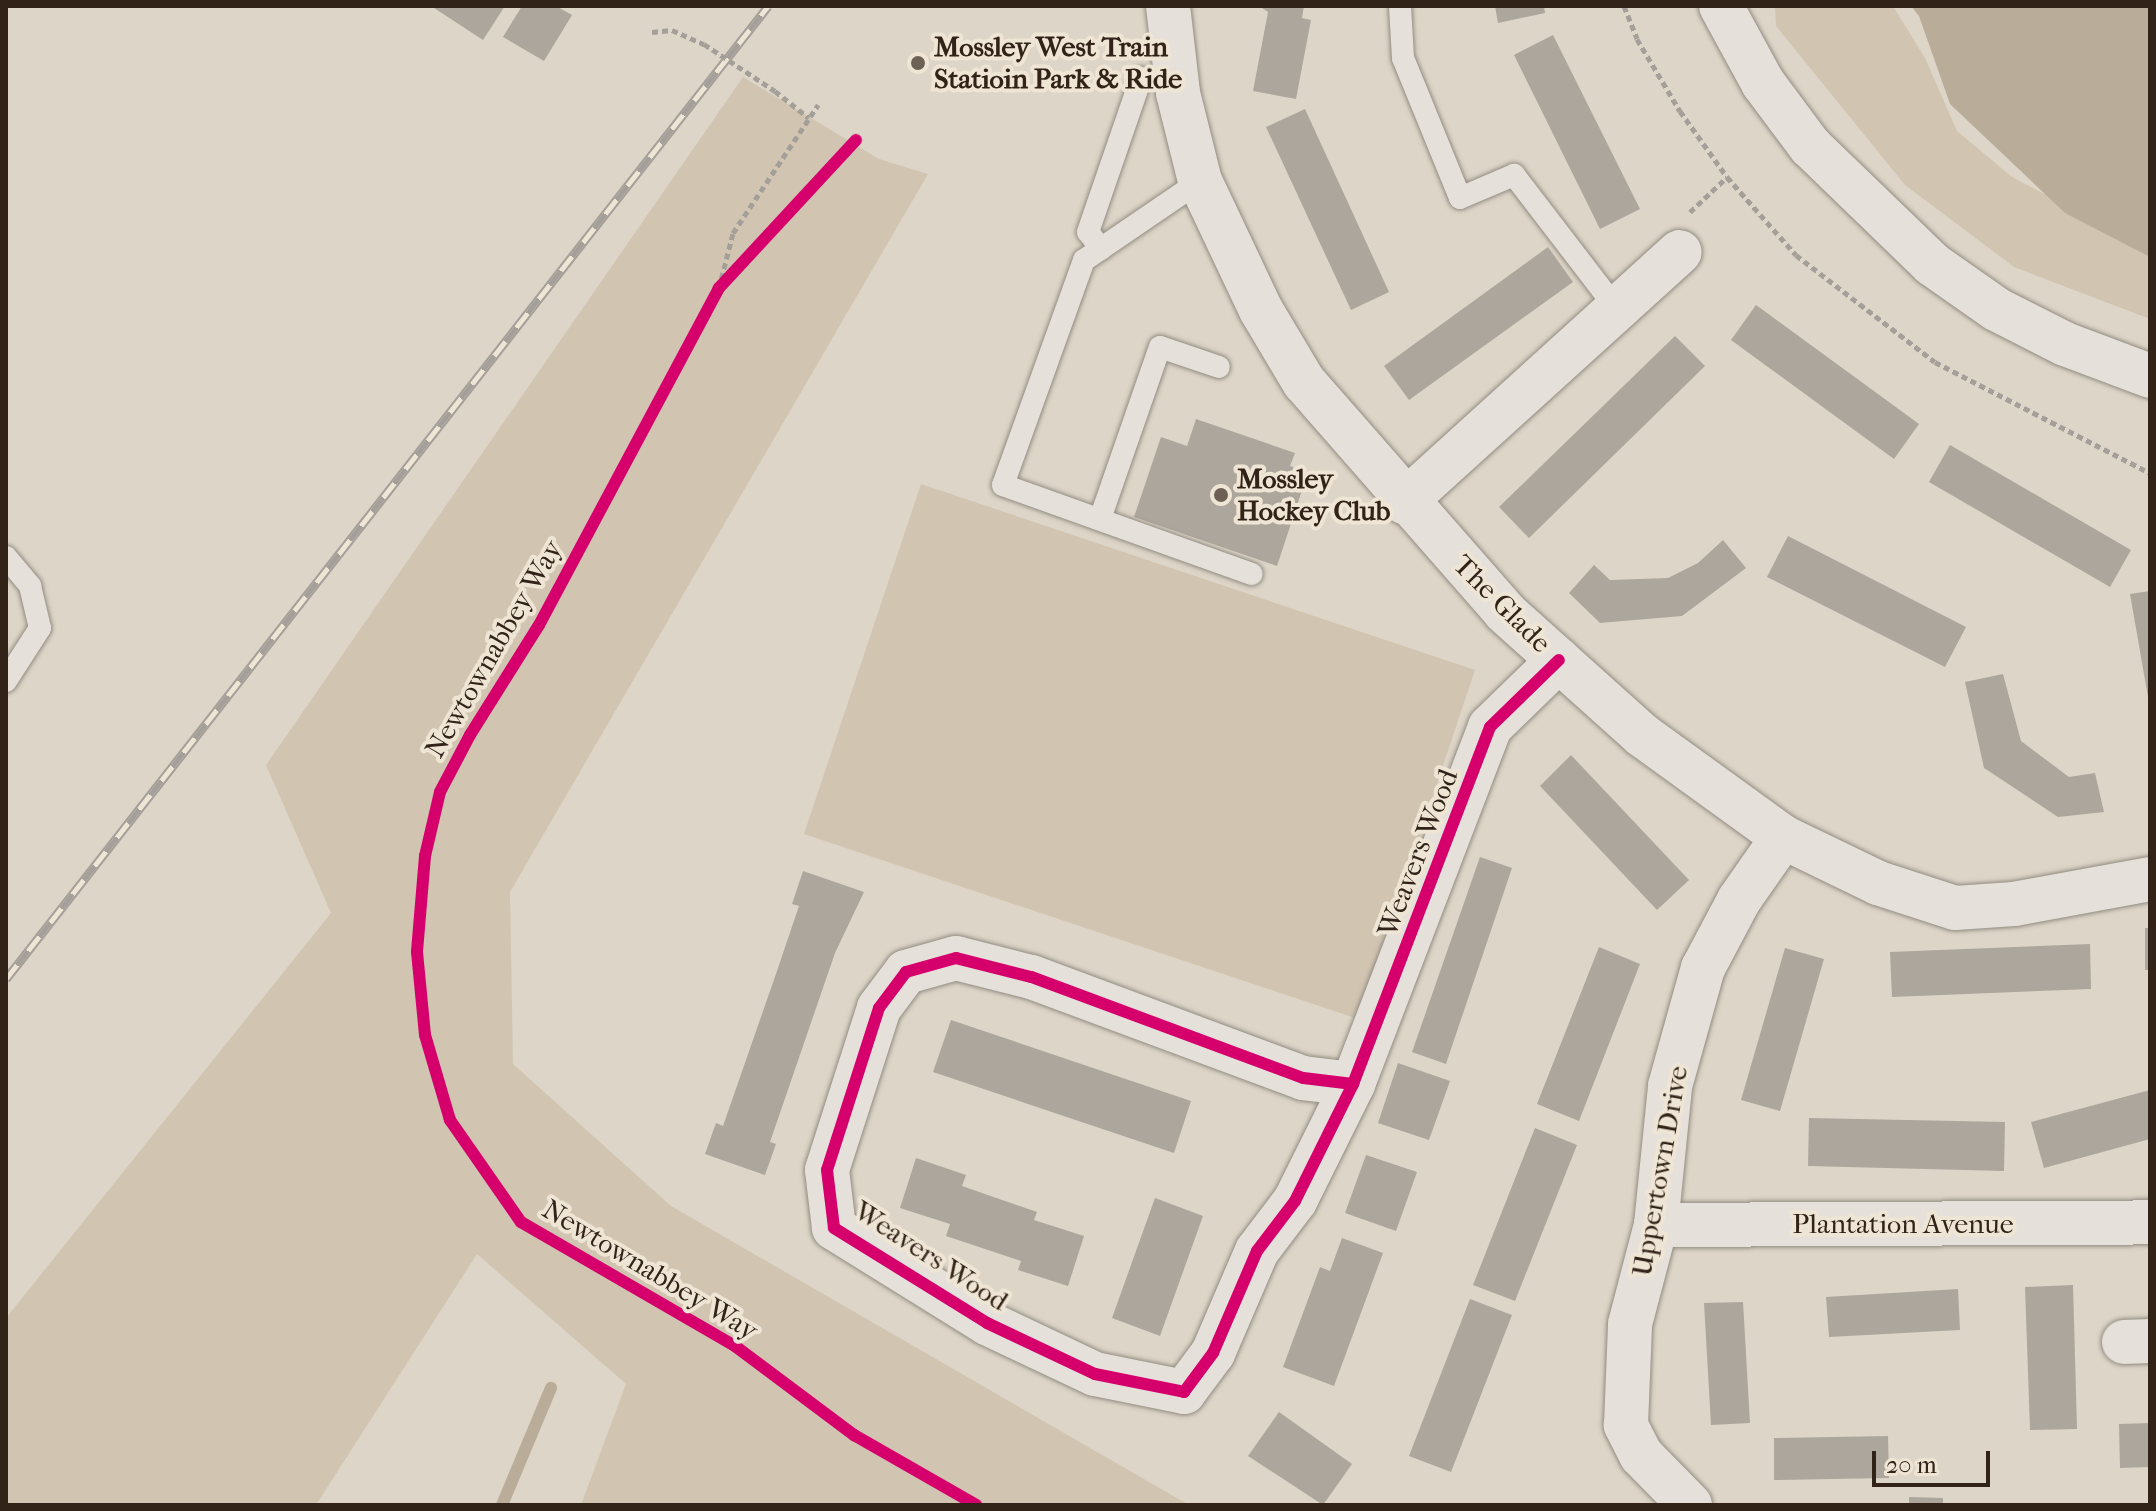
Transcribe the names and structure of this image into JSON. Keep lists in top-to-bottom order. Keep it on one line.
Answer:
{"streets":{"street":["The Glade","Weavers Wood","Uppertown Drive","Plantation Avenue"],"cycle path":["Newtownabbey Way"]},"crossings":[["The Glade","Weavers Wood"],["The Glade","Uppertown Drive"],["Uppertown Drive","Plantation Avenue"]],"places":["Mossley West Train Statioin Park & Ride","Mossley Hockey Club"],"scale_bar":"20 m"}
